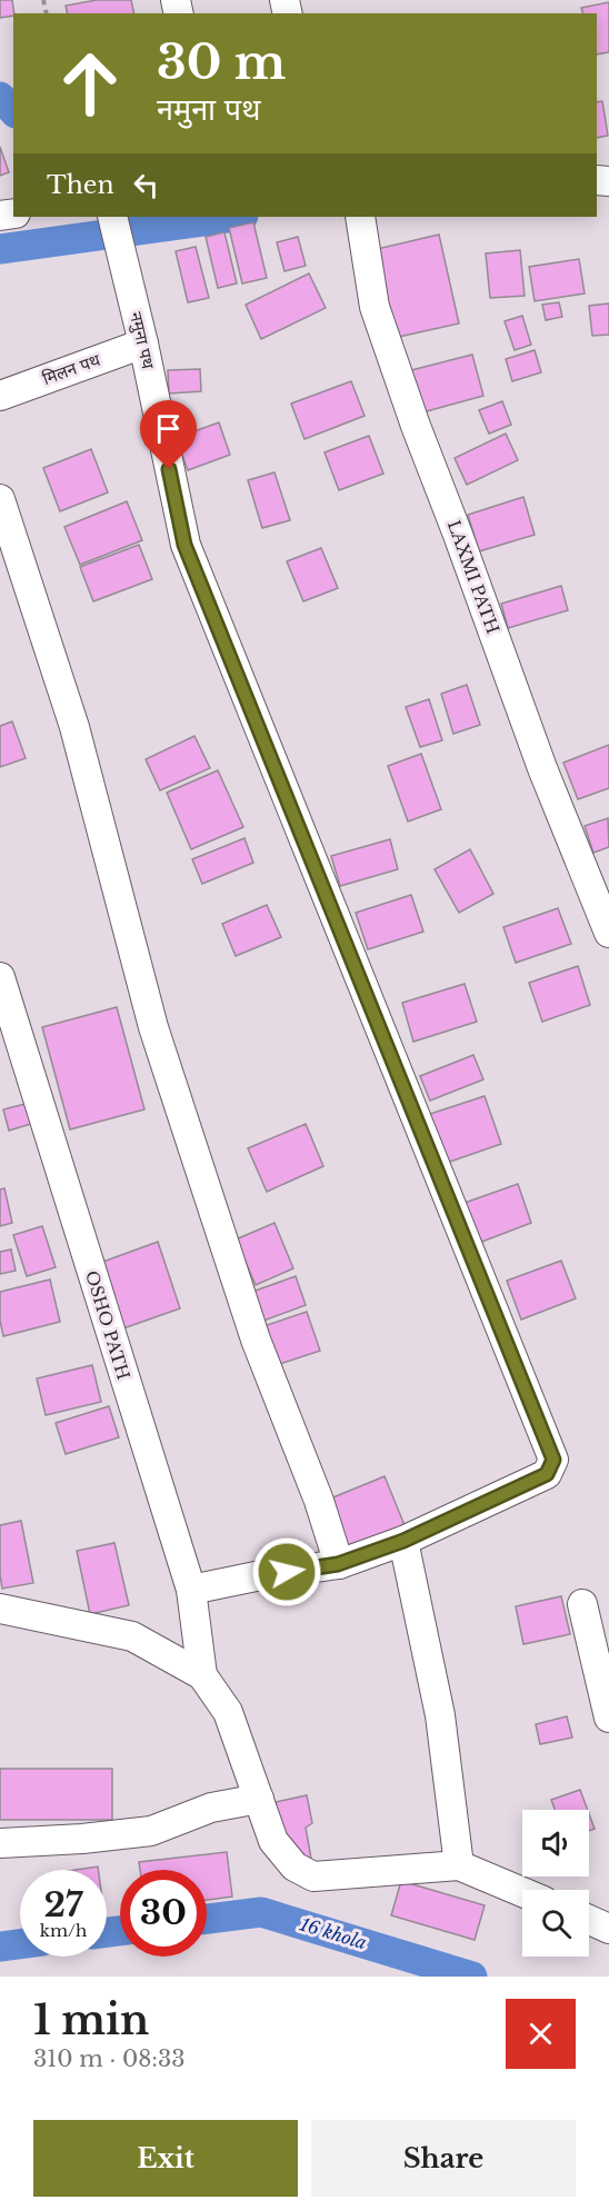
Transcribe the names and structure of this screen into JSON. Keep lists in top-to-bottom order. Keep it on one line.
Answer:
{"streets":{"street":["नमुना पथ","मिलन पथ","LAXMI PATH","OSHO PATH"]},"crossings":[["नमुना पथ","मिलन पथ"],["नमुना पथ","OSHO PATH"]],"water":["16 khola"],"page":{"turn":["30 m","नमुना पथ"],"then":"Then","speed":"27 km/h","limit":"30","heading":["1 min","310 m · 08:33"],"buttons":["Exit","Share"]}}
